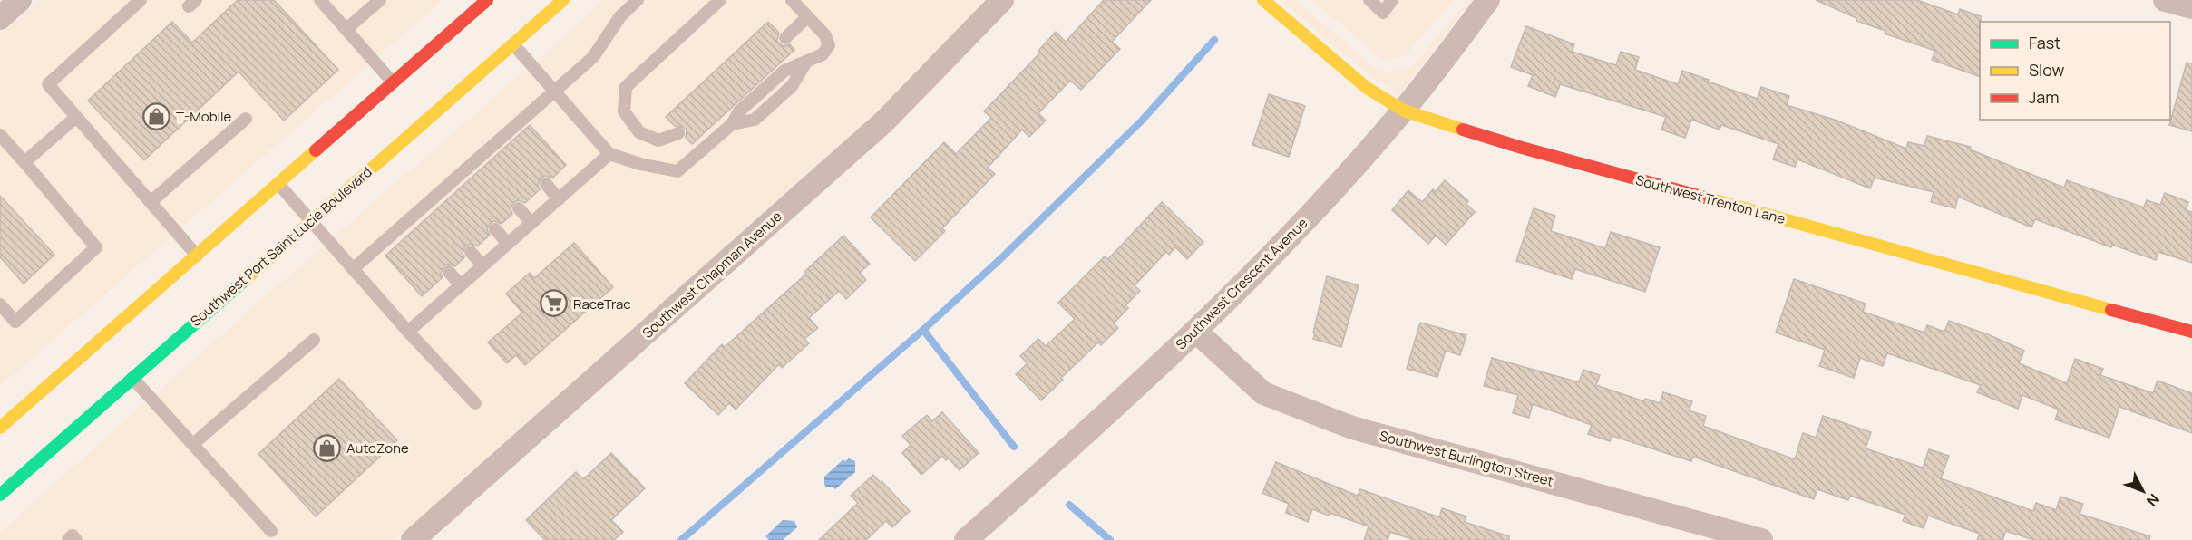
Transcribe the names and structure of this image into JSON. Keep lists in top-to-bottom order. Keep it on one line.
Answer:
{"streets":{"main road":["Southwest Trenton Lane","Southwest Port Saint Lucie Boulevard"],"street":["Southwest Chapman Avenue","Southwest Crescent Avenue","Southwest Burlington Street"]},"crossings":[["Southwest Trenton Lane","Southwest Crescent Avenue"],["Southwest Crescent Avenue","Southwest Burlington Street"]],"places":{"shop":["T-Mobile","AutoZone"],"supermarket":["RaceTrac"]},"legend":["Fast","Slow","Jam"],"north":"bottom right"}
